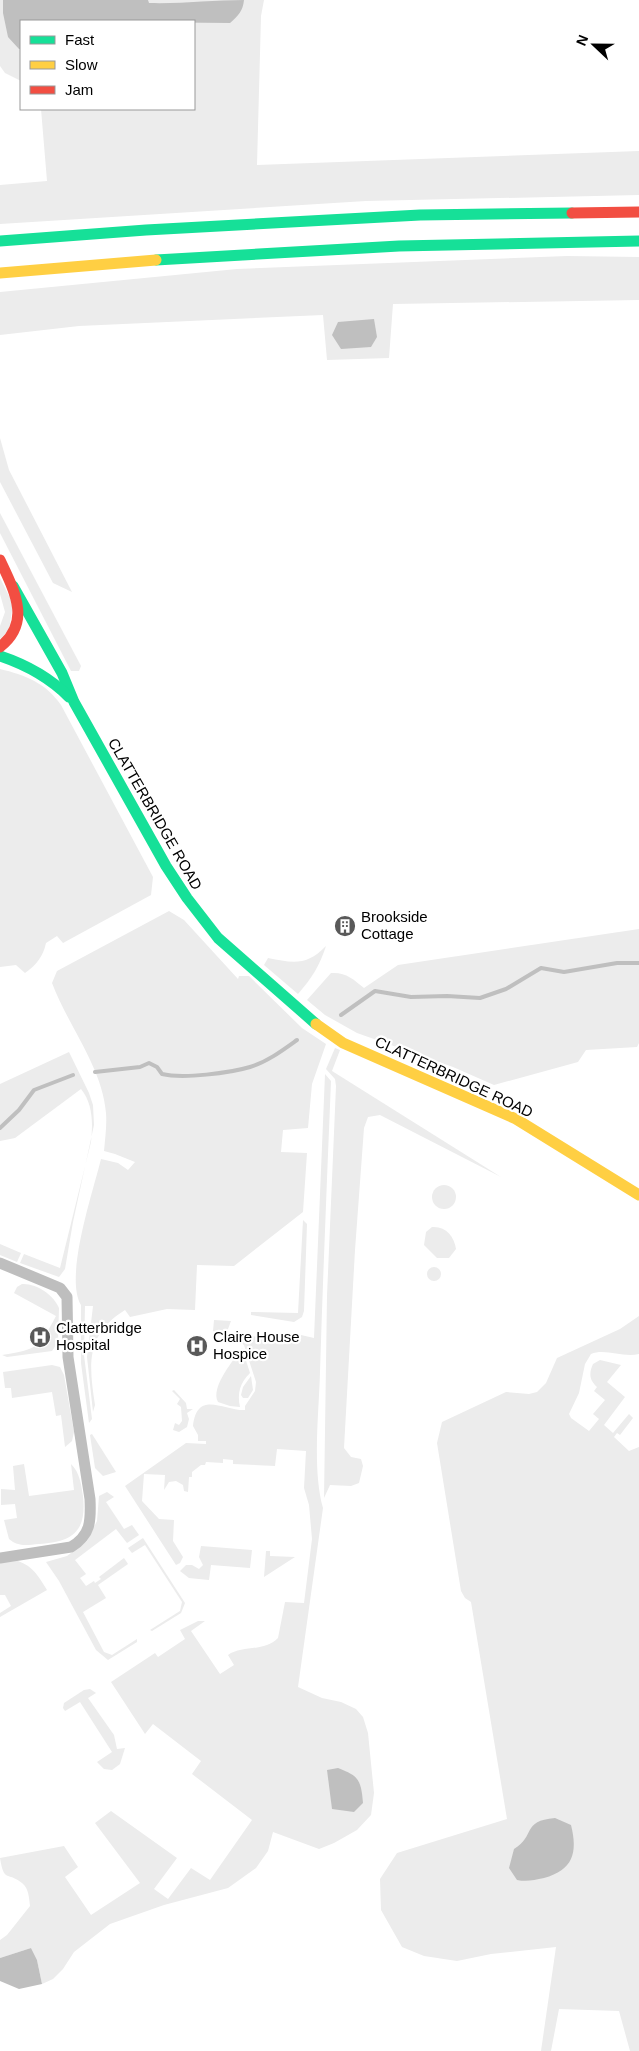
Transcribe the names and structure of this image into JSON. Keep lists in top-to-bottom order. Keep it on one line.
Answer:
{"streets":{"main road":["CLATTERBRIDGE ROAD"]},"places":{"building":["Brookside Cottage"],"hospital":["Clatterbridge Hospital","Claire House Hospice"]},"legend":["Fast","Slow","Jam"],"north":"left"}
